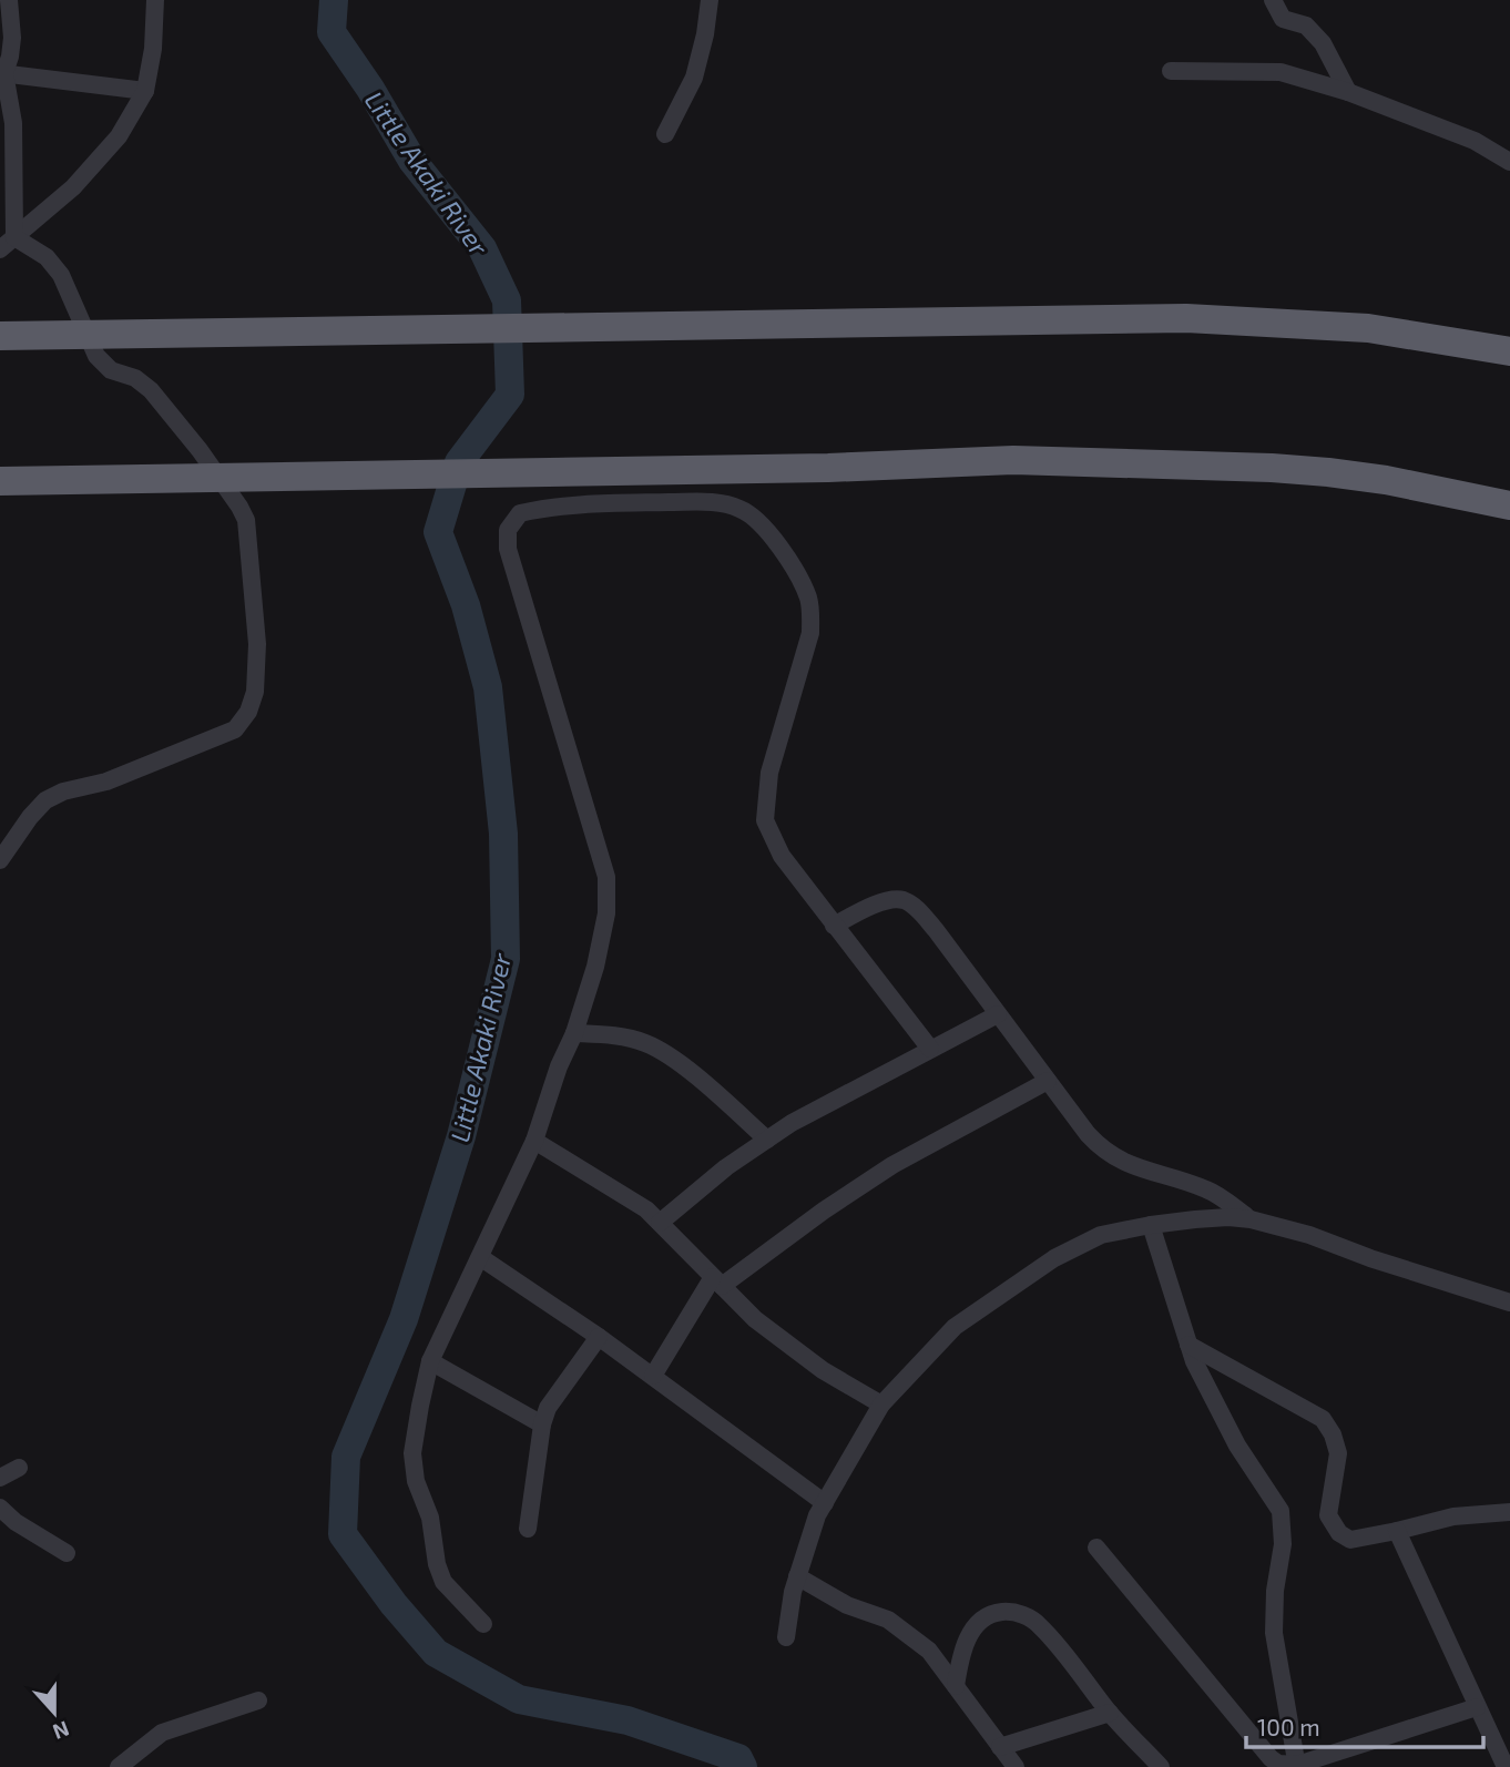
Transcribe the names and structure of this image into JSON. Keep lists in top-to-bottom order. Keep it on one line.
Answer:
{"water":["Little Akaki River"],"scale_bar":"100 m","north":"bottom"}
